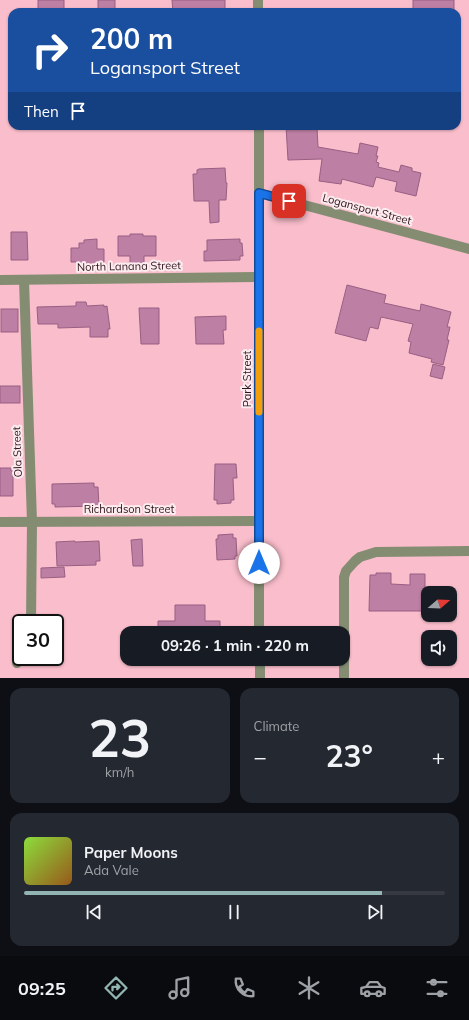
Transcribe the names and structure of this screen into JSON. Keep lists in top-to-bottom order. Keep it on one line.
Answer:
{"streets":{"street":["Logansport Street","North Lanana Street","Park Street","Ola Street","Richardson Street"]},"crossings":[["Logansport Street","Park Street"],["North Lanana Street","Park Street"],["North Lanana Street","Ola Street"],["Park Street","Richardson Street"],["Ola Street","Richardson Street"]],"north":"right","page":{"turn":["200 m","Logansport Street"],"then":"Then","limit":"30","trip":"09:26 · 1 min · 220 m","tile":[["23","km/h"],"Climate"],"heat":["−","23°","+"],"song":["Paper Moons","Ada Vale"],"tabs":"09:25"}}
